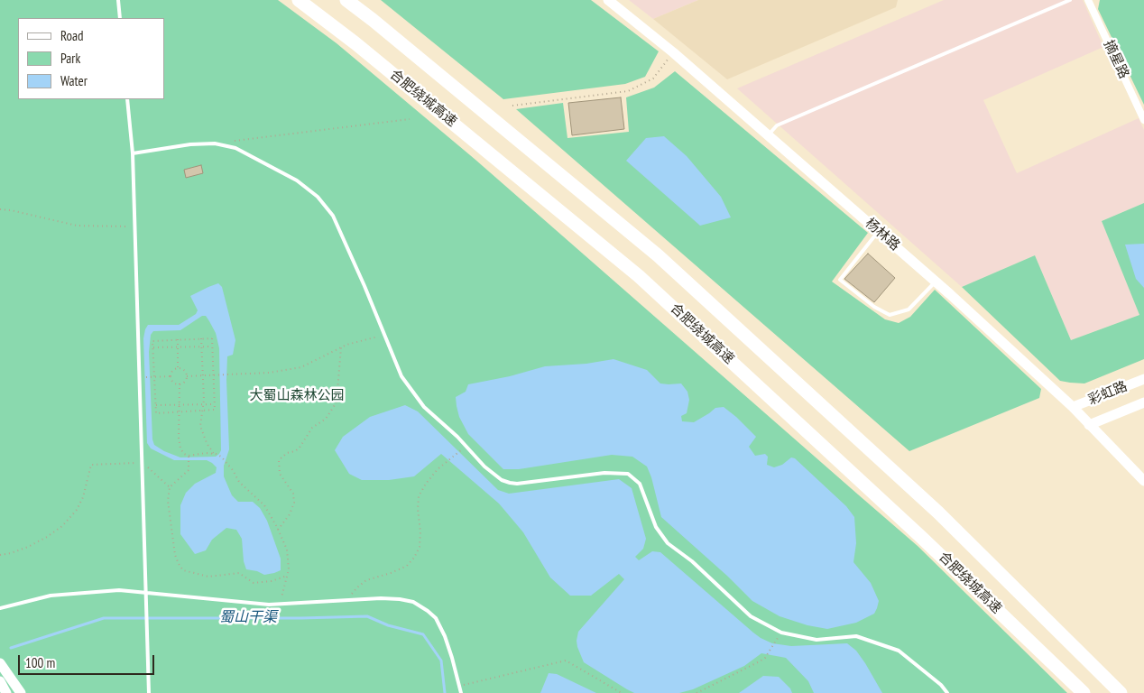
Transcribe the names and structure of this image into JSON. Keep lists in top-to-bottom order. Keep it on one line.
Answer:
{"streets":{"highway":["合肥绕城高速"],"street":["摘星路","杨林路","彩虹路"]},"crossings":[["杨林路","彩虹路"]],"water":["蜀山干渠"],"parks":["大蜀山森林公园"],"legend":["Road","Park","Water"],"scale_bar":"100 m"}
